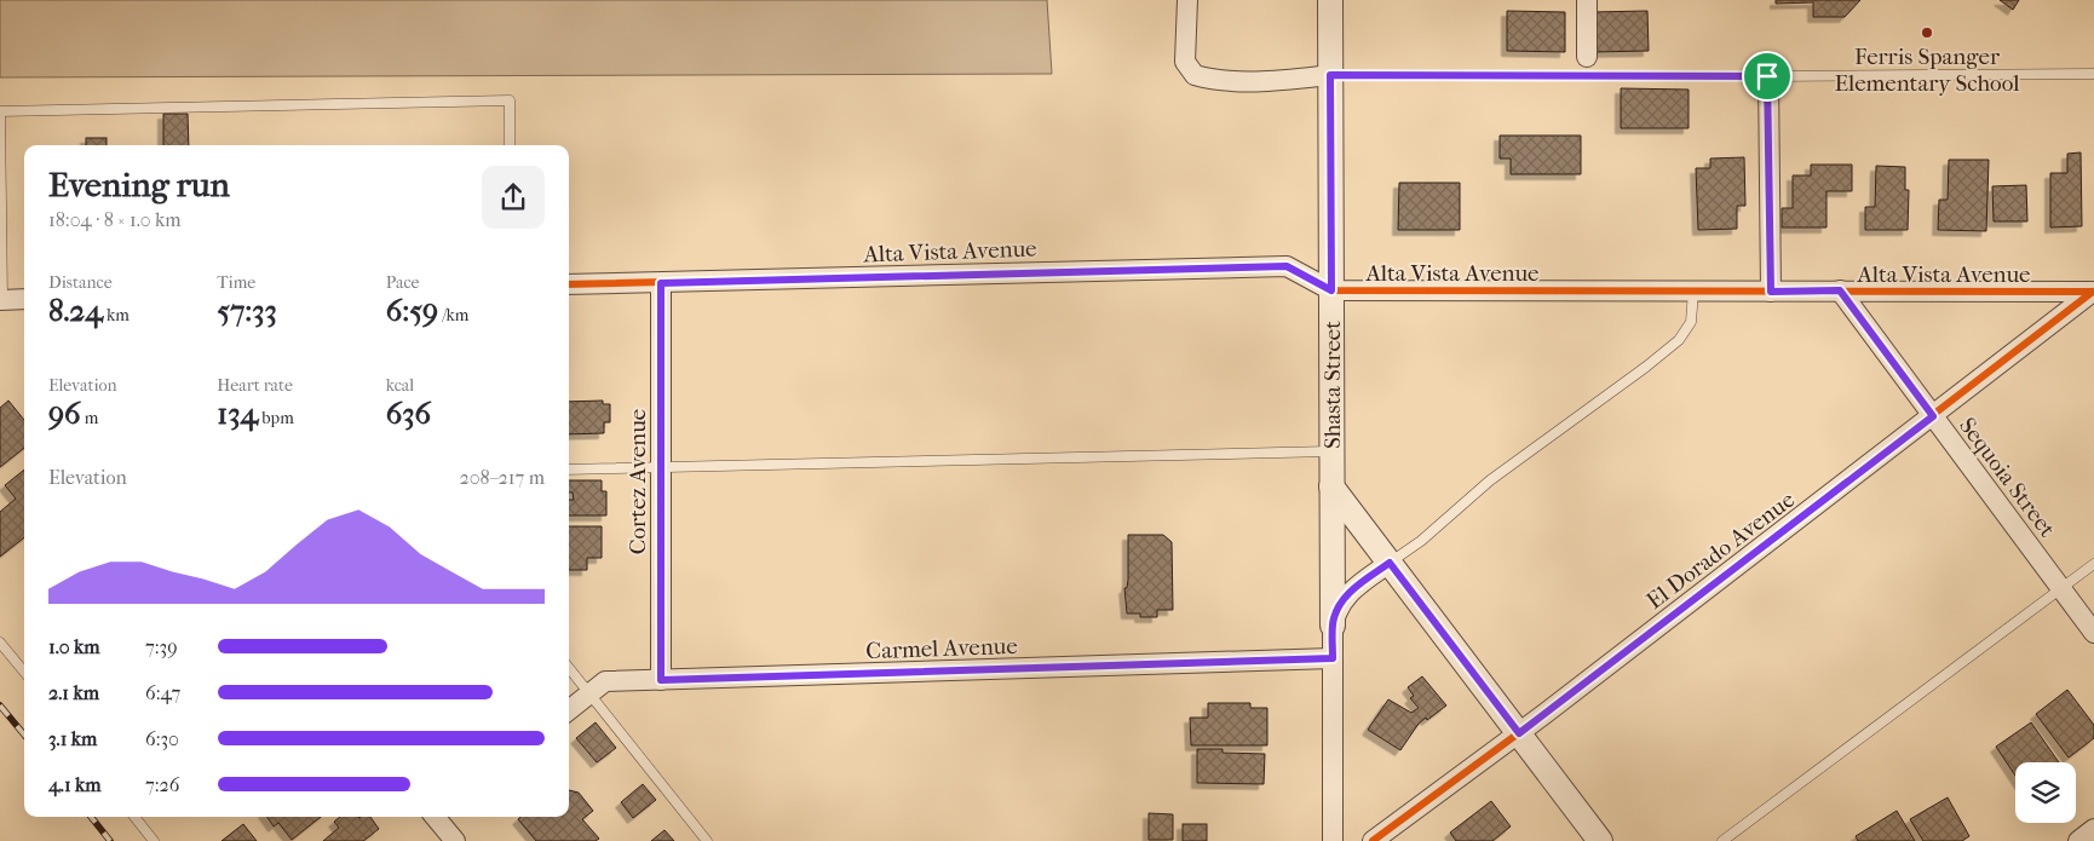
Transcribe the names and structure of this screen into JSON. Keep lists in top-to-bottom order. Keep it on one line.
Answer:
{"streets":{"street":["Alta Vista Avenue","Shasta Street","Sequoia Street","Cortez Avenue","El Dorado Avenue","Carmel Avenue"]},"crossings":[["Alta Vista Avenue","Shasta Street"],["Alta Vista Avenue","Sequoia Street"],["Alta Vista Avenue","Cortez Avenue"],["Alta Vista Avenue","El Dorado Avenue"],["Shasta Street","Carmel Avenue"],["Sequoia Street","El Dorado Avenue"],["Cortez Avenue","Carmel Avenue"]],"places":["Ferris Spanger Elementary School"],"page":{"heading":["Evening run","18:04 · 8 × 1.0 km"],"stats":[["Distance","8.24 km"],["Time","57:33"],["Pace","6:59 /km"],["Elevation","96 m"],["Heart rate","134 bpm"],["kcal","636"]],"chart":["Elevation","208–217 m"],"list":[{"name":"1.0 km","note":"7:39"},{"name":"2.1 km","note":"6:47"},{"name":"3.1 km","note":"6:30"},{"name":"4.1 km","note":"7:26"}]}}
